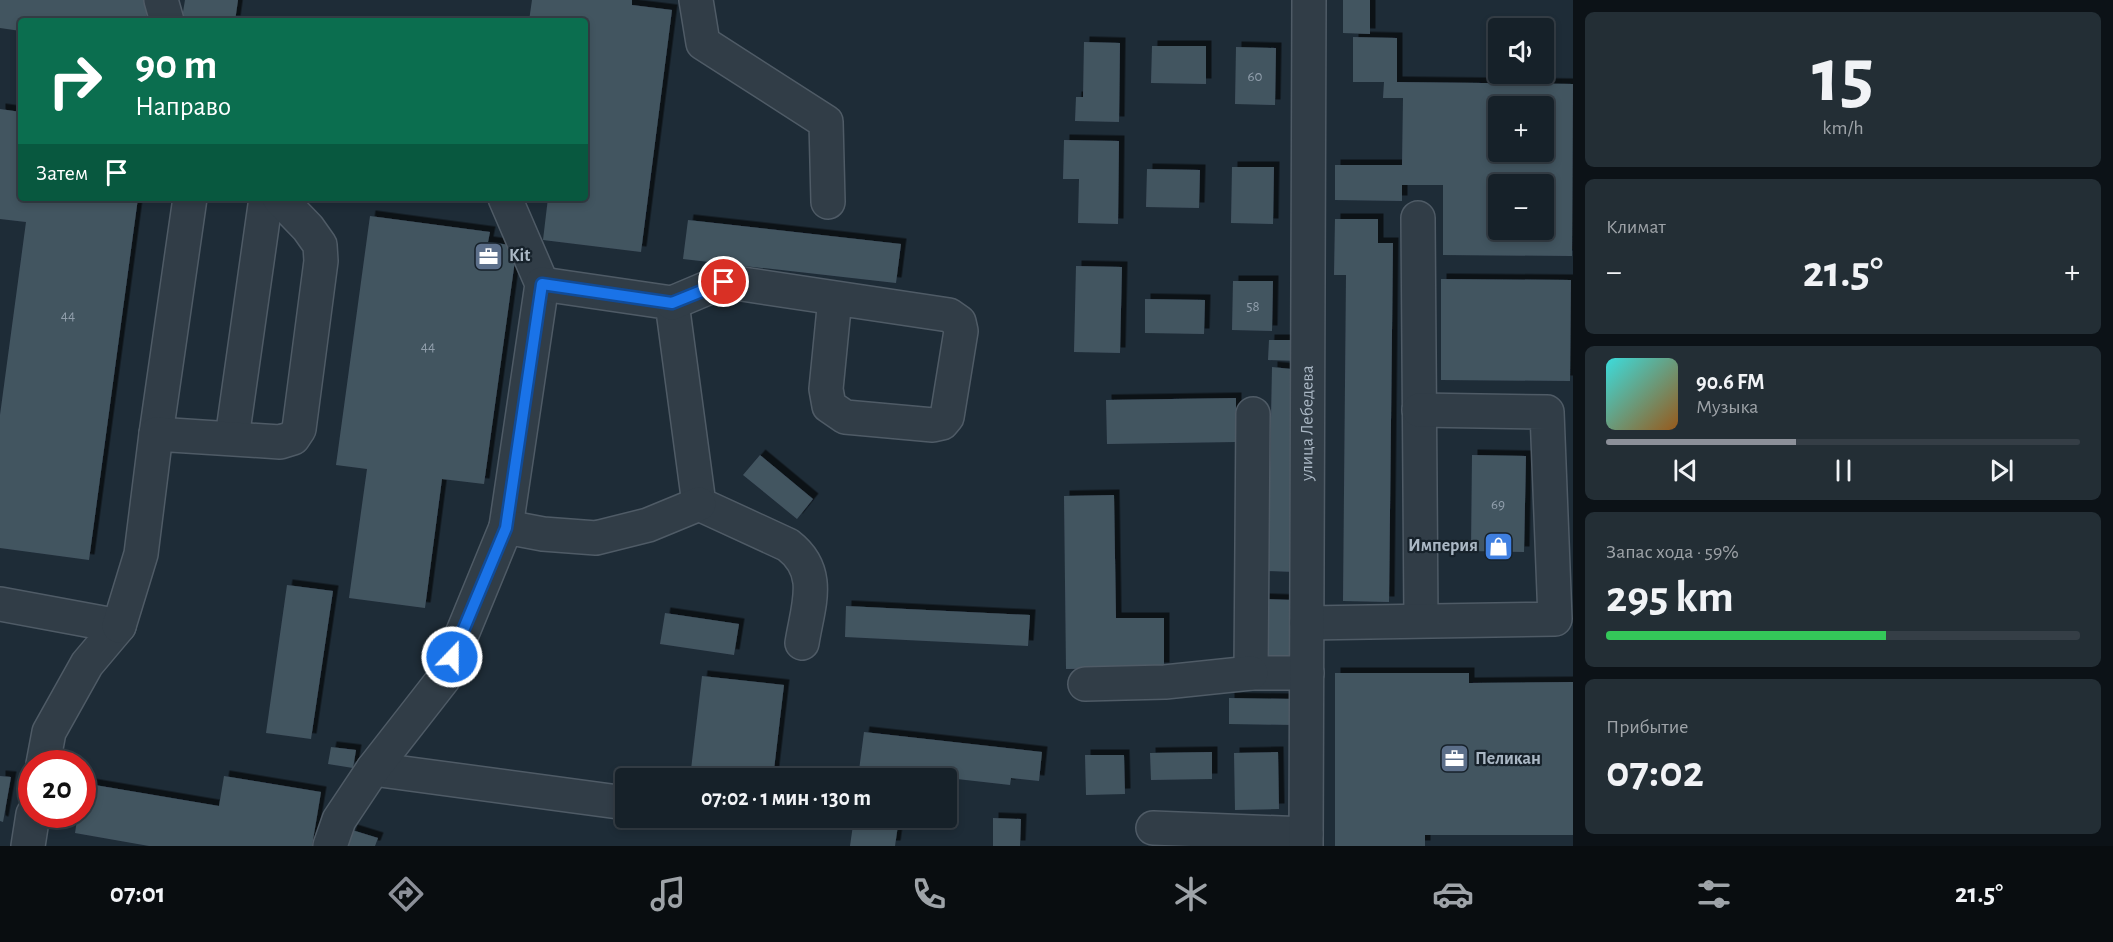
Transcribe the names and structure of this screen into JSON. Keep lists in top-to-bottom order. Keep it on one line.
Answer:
{"streets":{"street":["улица Лебедева"]},"places":{"office":["Kit","Пеликан"],"shop":["Империя"]},"house_numbers":["60","58","44","44","69"],"page":{"tile":[["15","km/h"],"Климат",["Запас хода · 59%","295 km"],["Прибытие","07:02"]],"map_buttons":["+","−"],"turn":["90 m","Направо"],"then":"Затем","heat":["−","21.5°","+"],"song":["90.6 FM","Музыка"],"limit":"20","trip":"07:02 · 1 мин · 130 m","tabs":["07:01","21.5°"]}}
